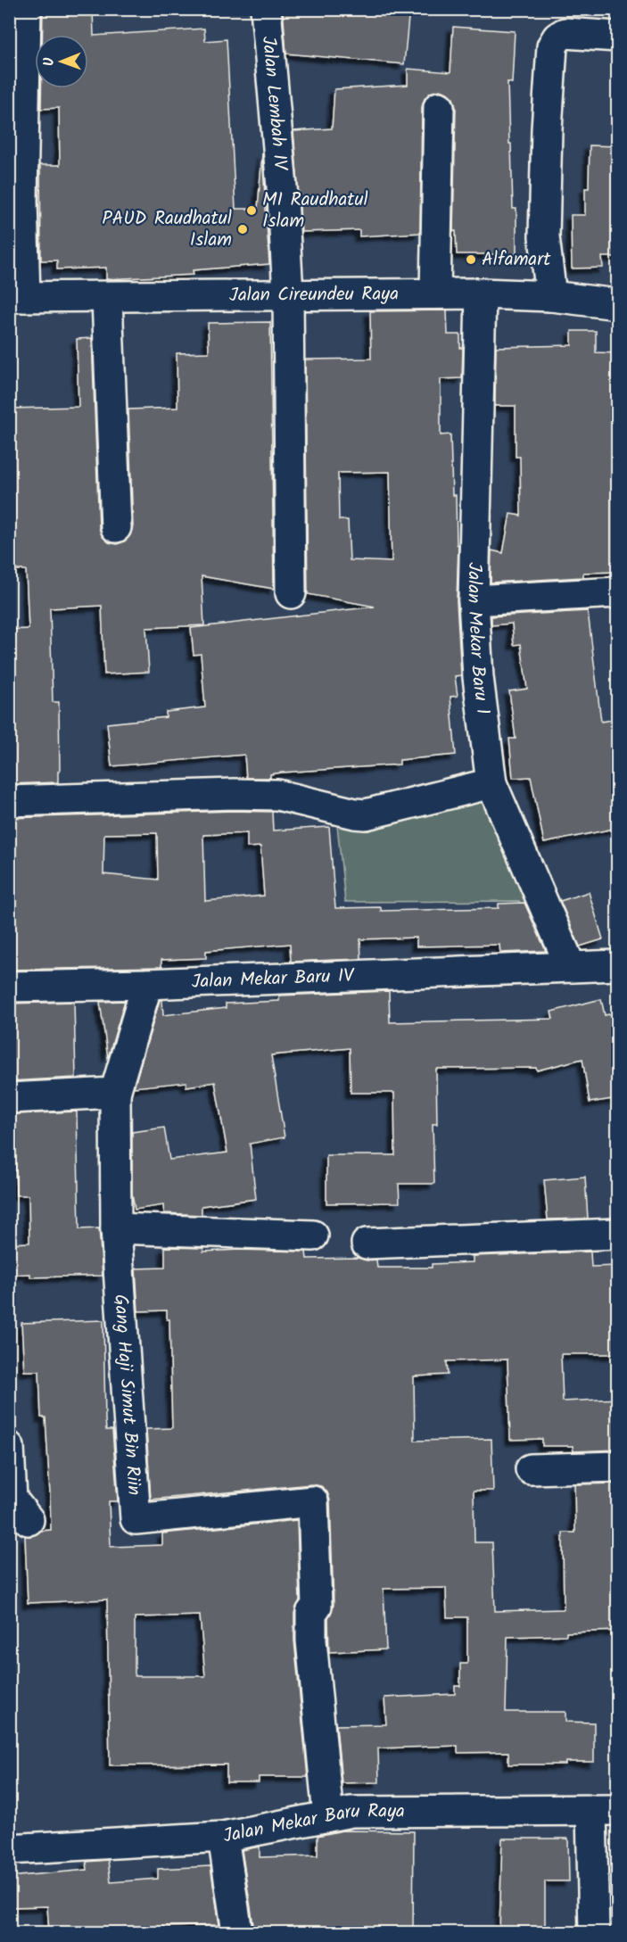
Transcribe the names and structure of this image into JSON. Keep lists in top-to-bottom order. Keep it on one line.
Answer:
{"streets":{"street":["Jalan Lembah IV","Jalan Cireundeu Raya","Jalan Mekar Baru 1","Jalan Mekar Baru IV","Gang Haji Simut Bin Riin","Jalan Mekar Baru Raya"]},"crossings":[["Jalan Lembah IV","Jalan Cireundeu Raya"],["Jalan Cireundeu Raya","Jalan Mekar Baru 1"],["Jalan Mekar Baru 1","Jalan Mekar Baru IV"],["Gang Haji Simut Bin Riin","Jalan Mekar Baru Raya"]],"places":["MI Raudhatul Islam","PAUD Raudhatul Islam","Alfamart"],"north":"left"}
